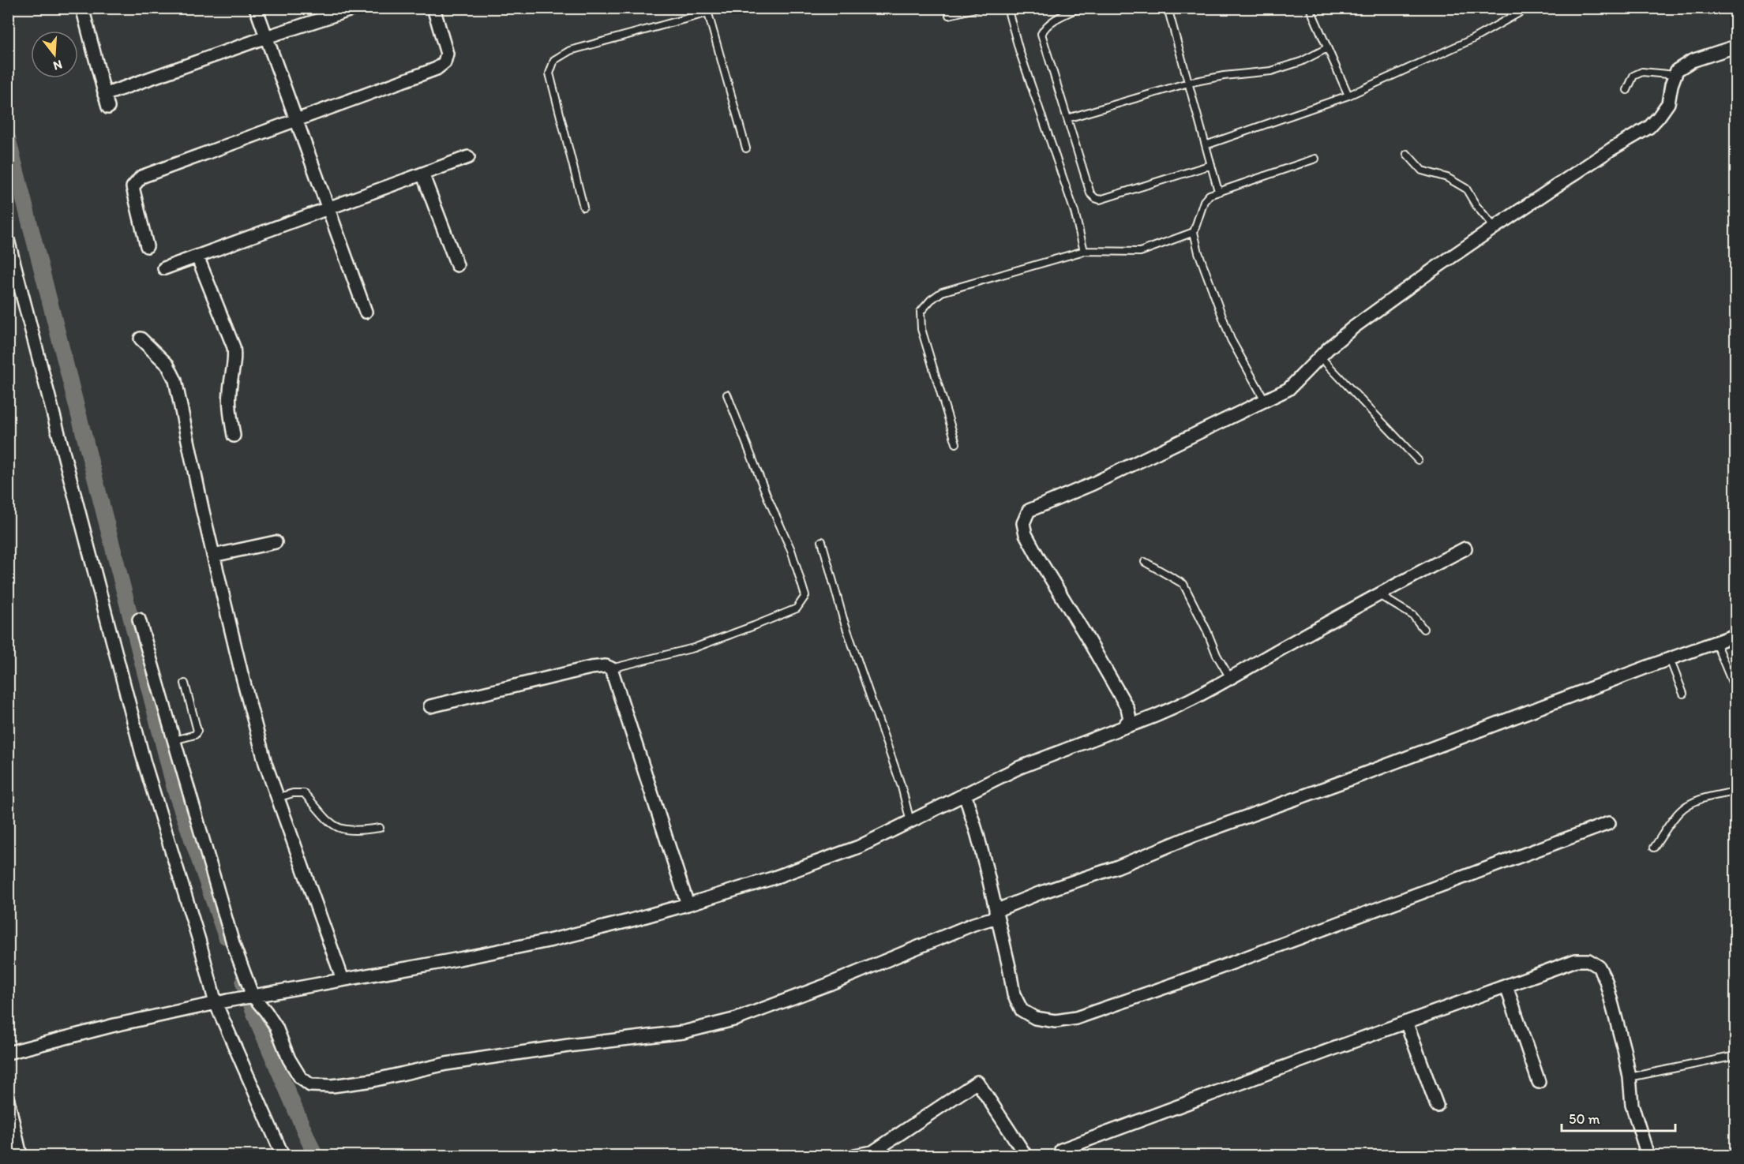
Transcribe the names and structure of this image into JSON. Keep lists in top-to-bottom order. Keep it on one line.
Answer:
{"scale_bar":"50 m","north":"bottom"}
